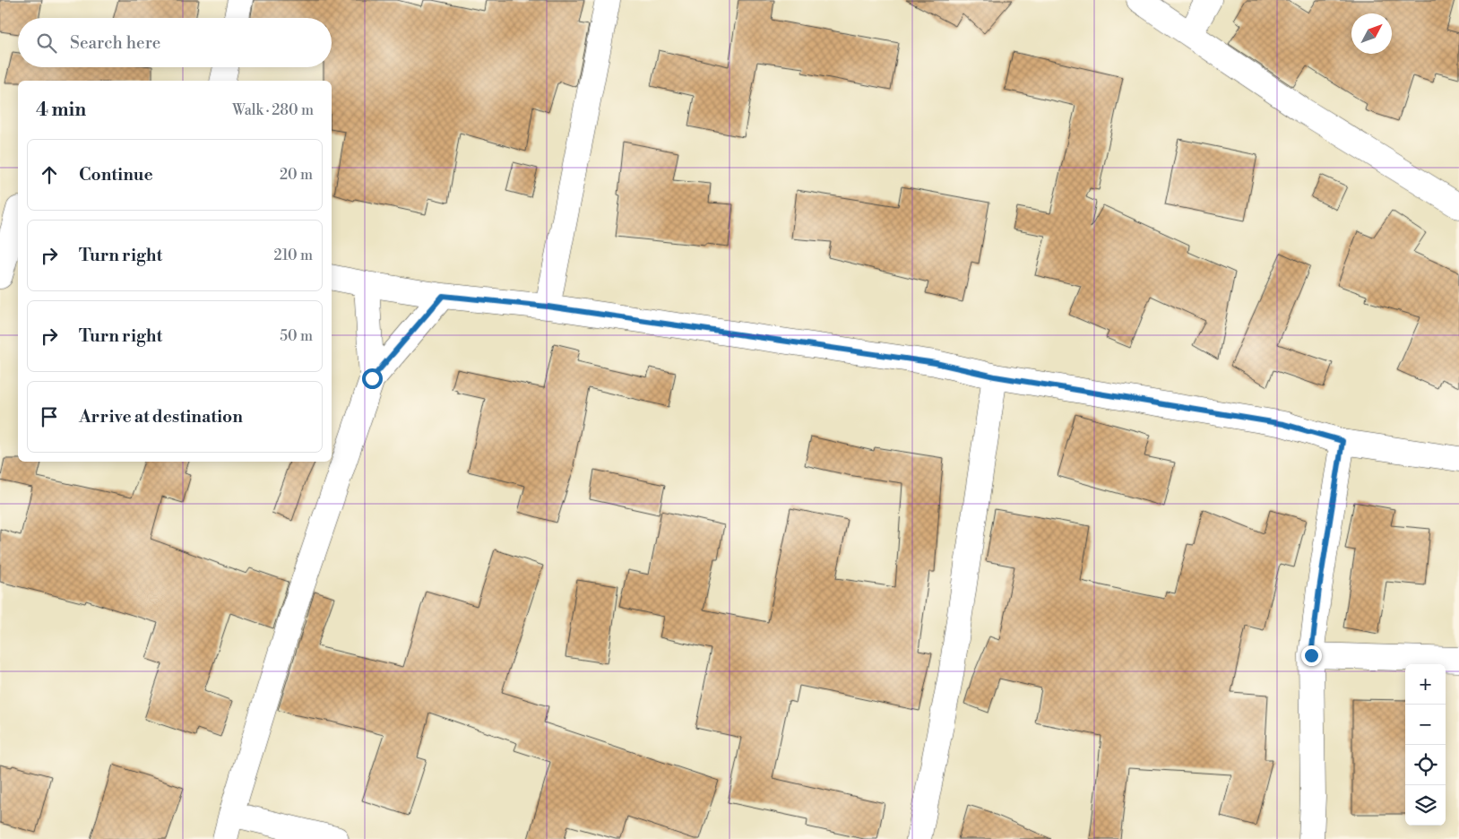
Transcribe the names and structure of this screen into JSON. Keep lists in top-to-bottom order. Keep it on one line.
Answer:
{"north":"top right","page":{"search":"Search here","heading":["4 min","Walk · 280 m"],"list":[["Continue","20 m"],["Turn right","210 m"],["Turn right","50 m"],"Arrive at destination"],"map_buttons":["+","−"]}}
